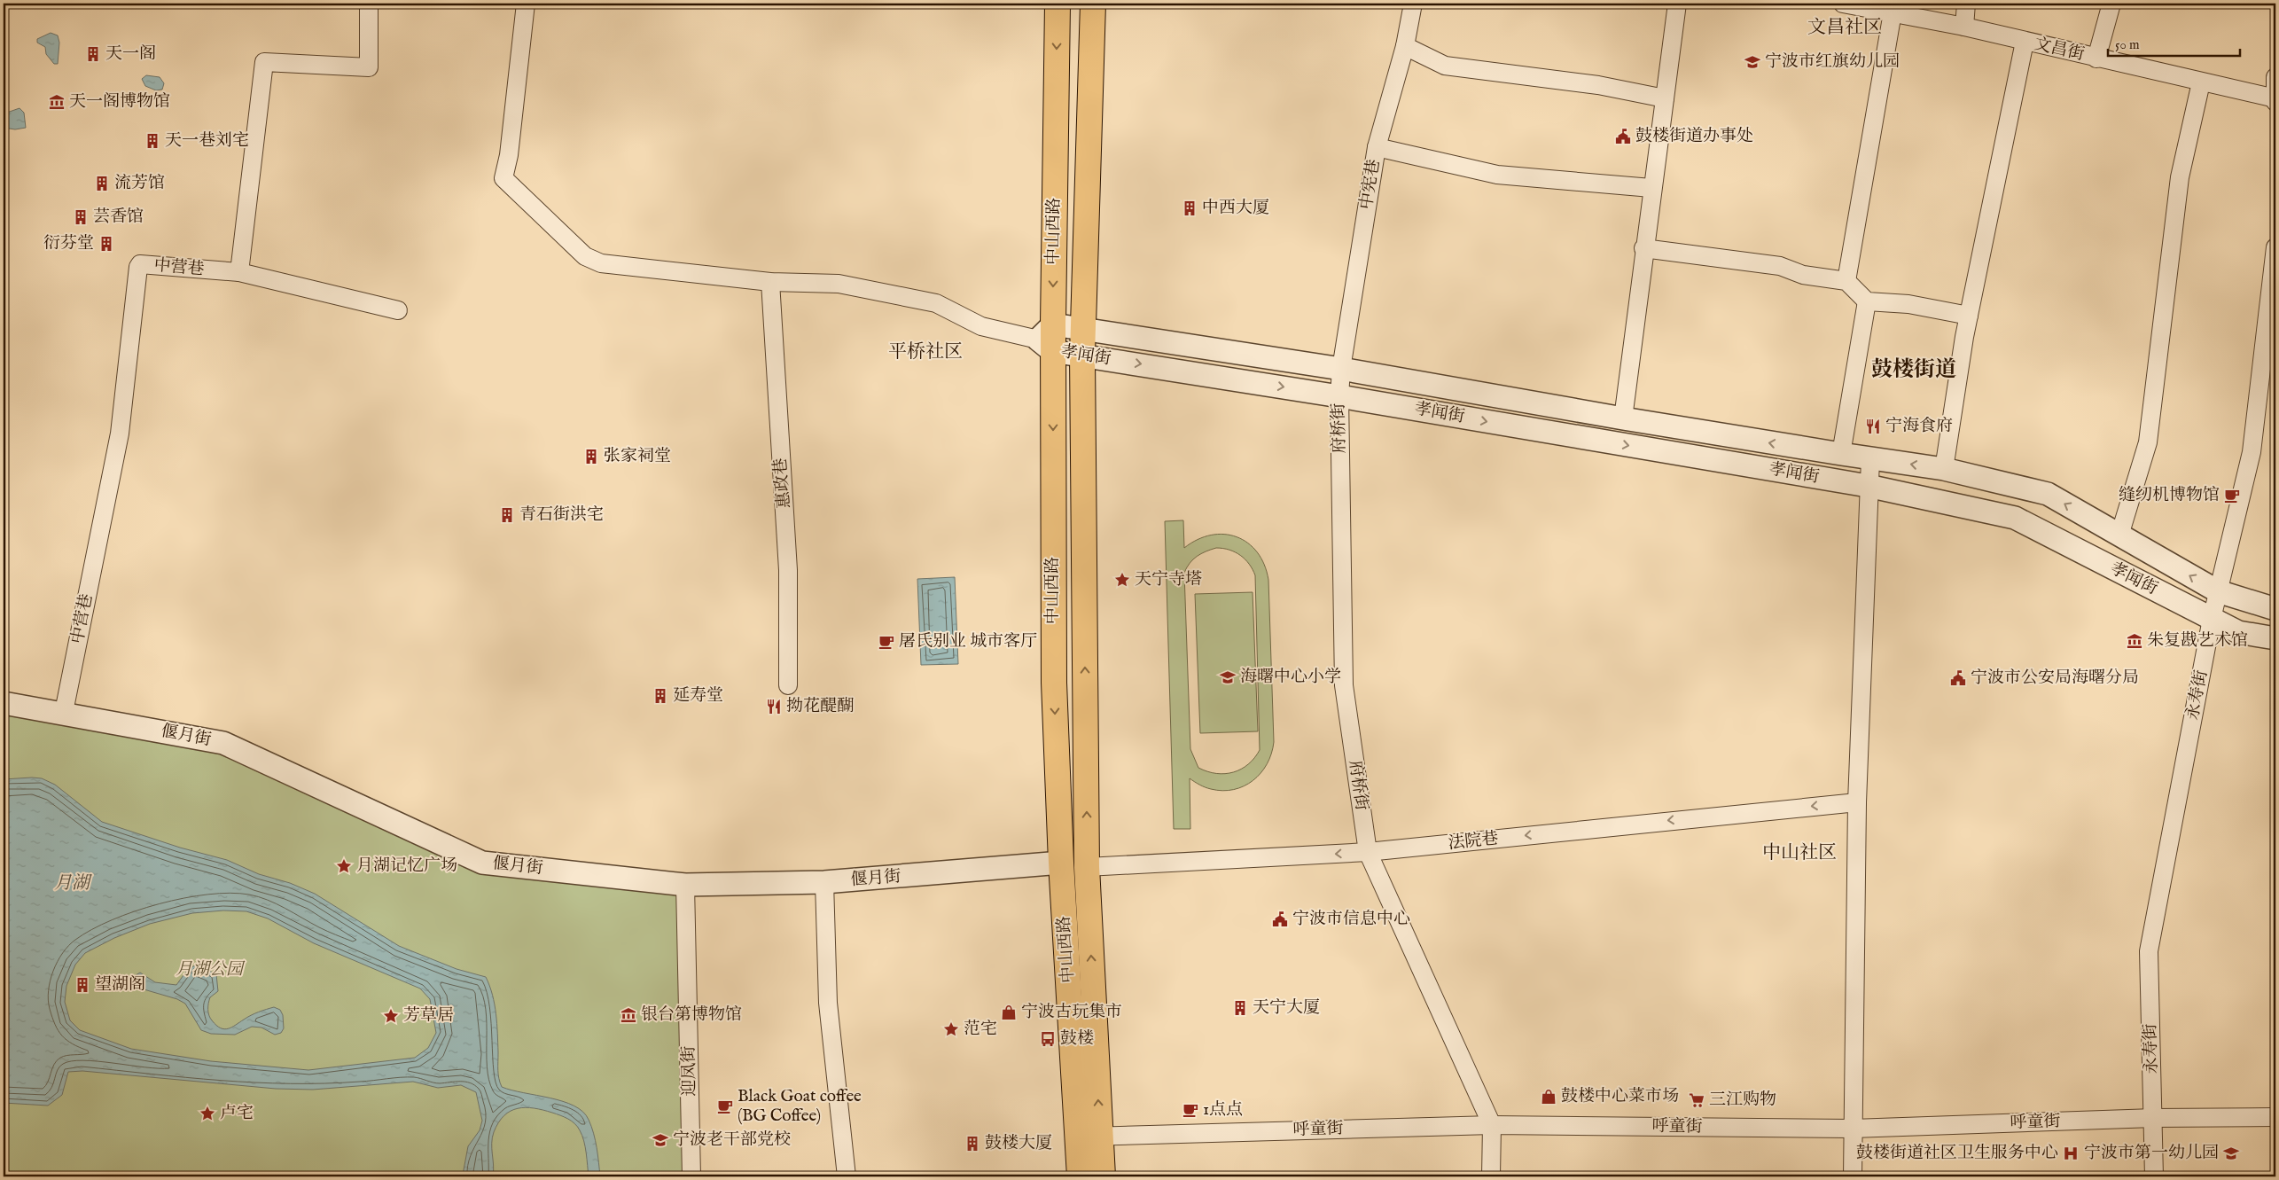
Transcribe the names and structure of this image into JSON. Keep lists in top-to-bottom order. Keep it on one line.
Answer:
{"streets":{"main road":["中山西路"],"street":["文昌街","中宪巷","中营巷","孝闻街","府桥街","惠政巷","永寿街","偃月街","法院巷","迎凤街","呼童街"]},"crossings":[["中宪巷","孝闻街"],["中宪巷","府桥街"],["中山西路","孝闻街"],["中山西路","偃月街"],["中山西路","法院巷"],["中山西路","呼童街"],["中营巷","偃月街"],["孝闻街","府桥街"],["孝闻街","永寿街"],["府桥街","法院巷"],["府桥街","呼童街"],["永寿街","呼童街"],["偃月街","迎凤街"]],"one_way":["法院巷"],"districts":["文昌社区","平桥社区","鼓楼街道","中山社区"],"water":["月湖"],"parks":["月湖公园"],"places":{"building":["天一阁","天一巷刘宅","流芳馆","中西大厦","芸香馆","衍芬堂","张家祠堂","青石街洪宅","延寿堂","望湖阁","天宁大厦","鼓楼大厦"],"school or university":["宁波市红旗幼儿园","海曙中心小学","宁波老干部党校","宁波市第一幼儿园"],"museum":["天一阁博物馆","朱复戡艺术馆","银台第博物馆"],"public building":["鼓楼街道办事处","宁波市公安局海曙分局","宁波市信息中心"],"restaurant":["宁海食府","拗花醍醐"],"cafe":["缝纫机博物馆","屠氏别业 城市客厅","Black Goat coffee (BG Coffee)","1点点"],"place":["天宁寺塔","月湖记忆广场","芳草居","范宅","卢宅"],"shop":["宁波古玩集市","鼓楼中心菜市场"],"bus stop":["鼓楼"],"supermarket":["三江购物"],"hospital":["鼓楼街道社区卫生服务中心"]},"scale_bar":"50 m"}
